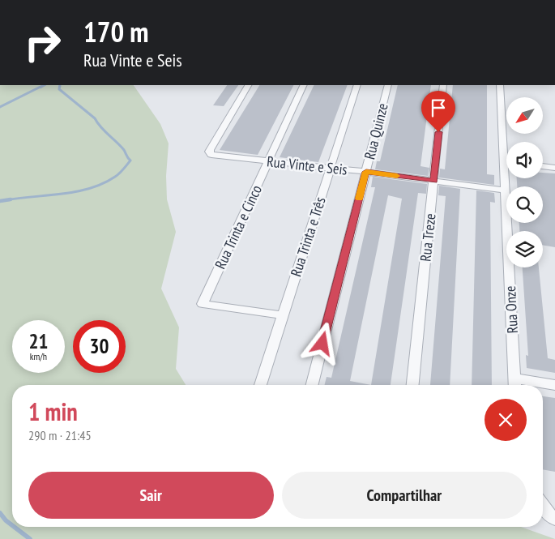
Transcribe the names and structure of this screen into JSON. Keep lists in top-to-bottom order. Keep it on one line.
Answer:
{"streets":{"street":["Rua Quinze","Rua Vinte e Seis","Rua Trinta e Cinco","Rua Trinta e Três","Rua Treze","Rua Onze"]},"crossings":[["Rua Quinze","Rua Vinte e Seis"],["Rua Vinte e Seis","Rua Trinta e Cinco"],["Rua Vinte e Seis","Rua Trinta e Três"],["Rua Vinte e Seis","Rua Treze"],["Rua Vinte e Seis","Rua Onze"],["Rua Trinta e Cinco","Rua Trinta e Três"]],"north":"bottom left","page":{"turn":["170 m","Rua Vinte e Seis"],"speed":"21 km/h","limit":"30","heading":["1 min","290 m · 21:45"],"buttons":["Sair","Compartilhar"]}}
